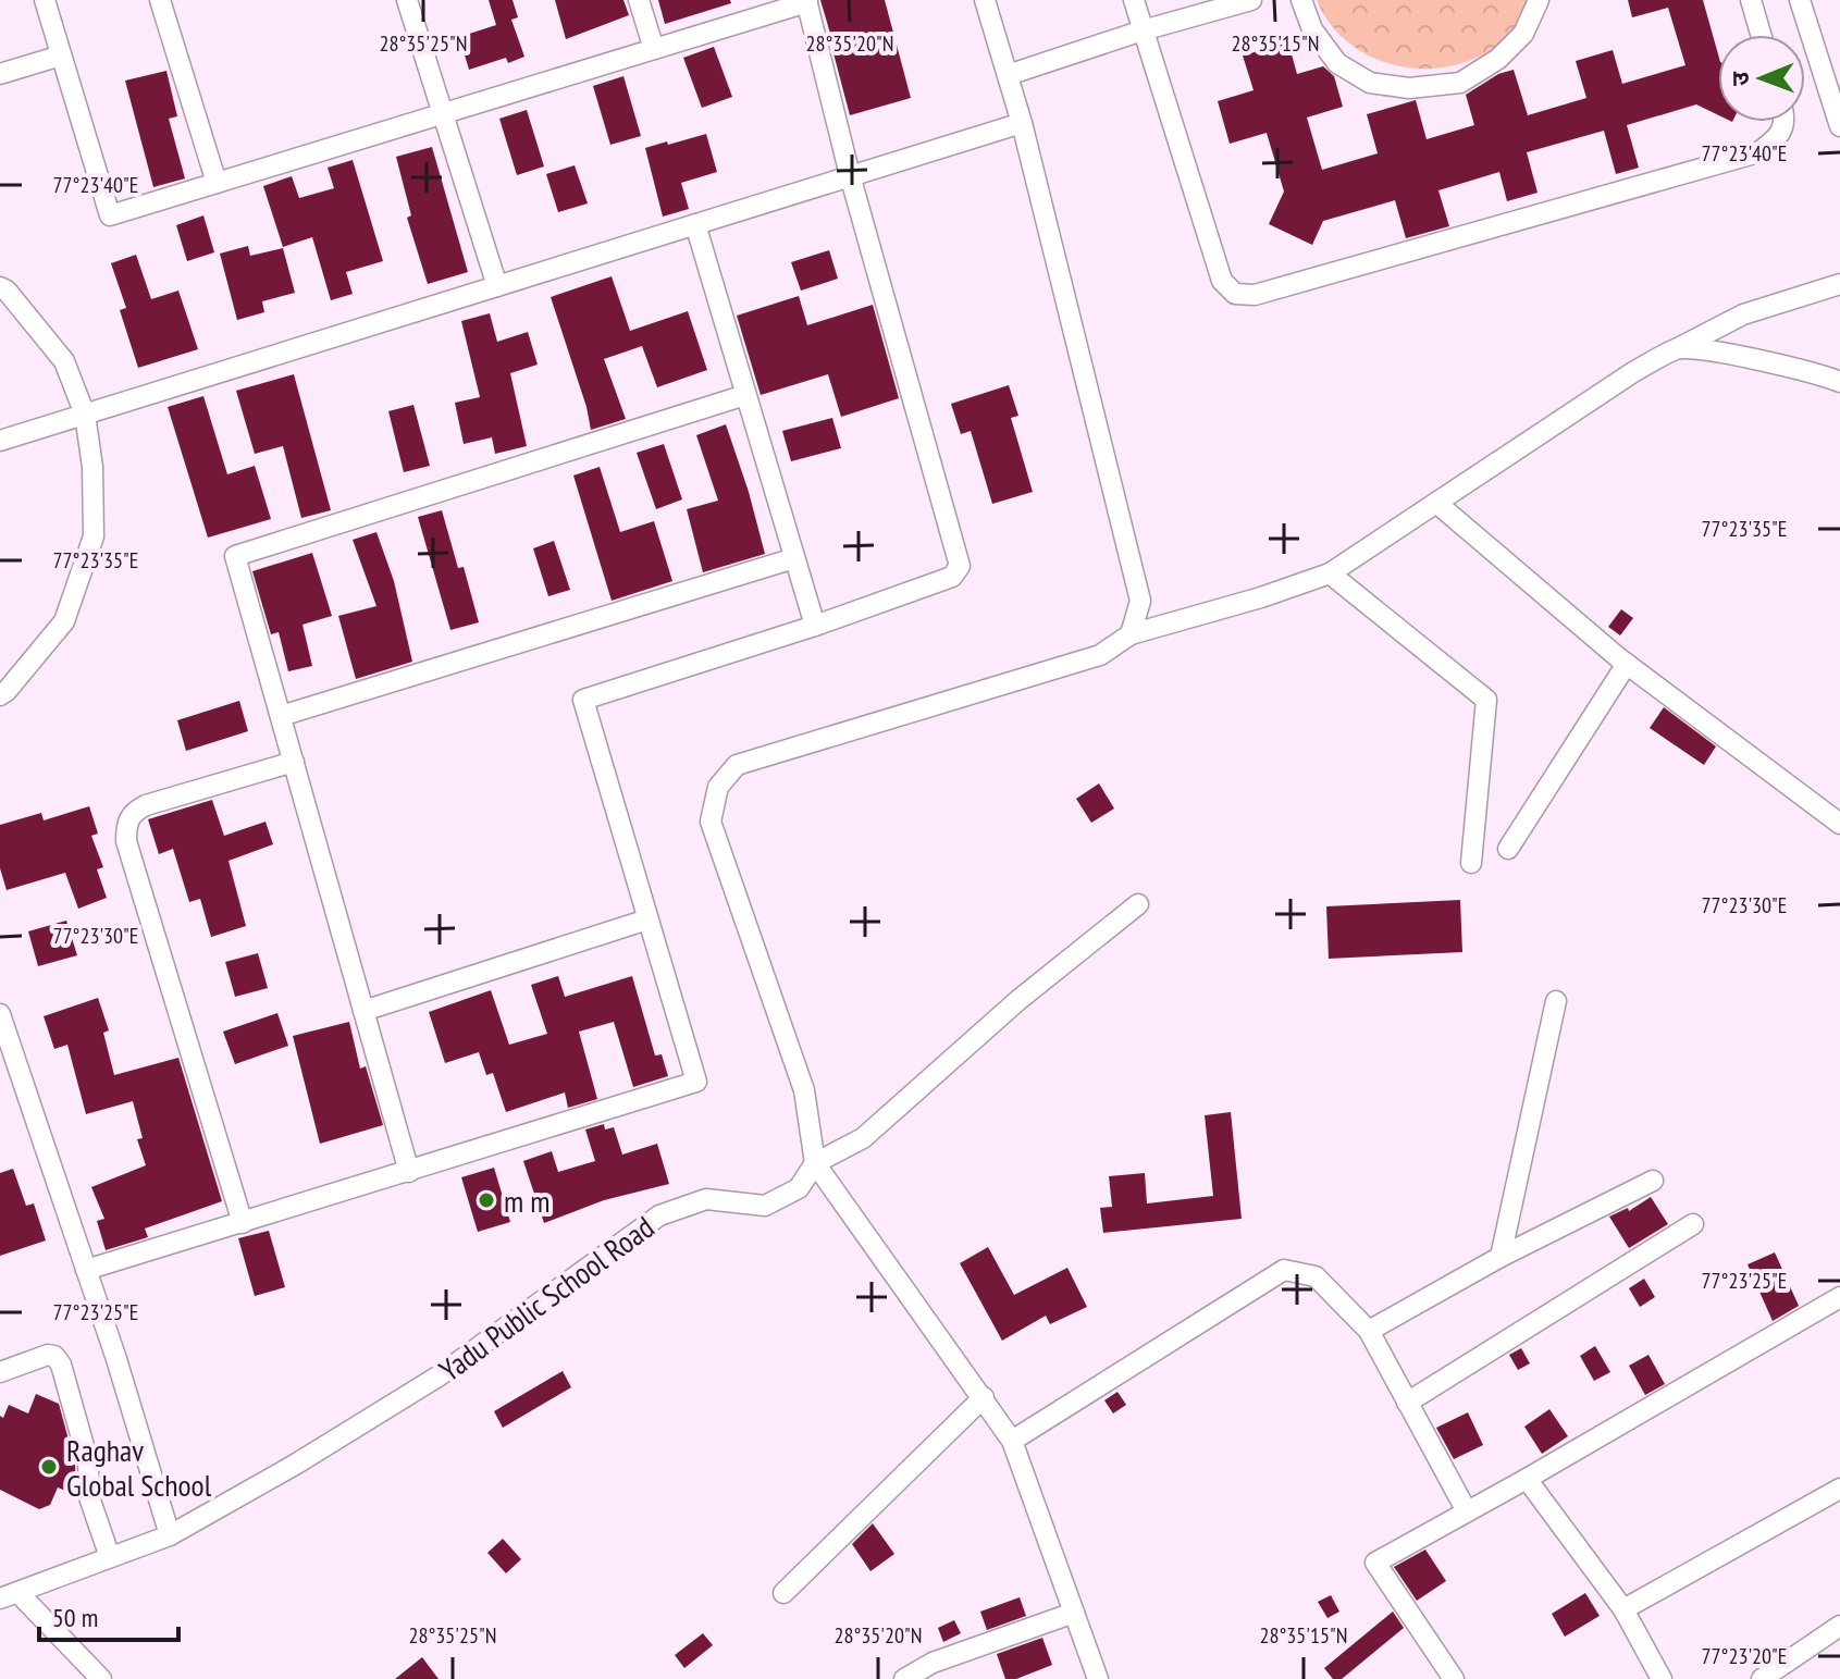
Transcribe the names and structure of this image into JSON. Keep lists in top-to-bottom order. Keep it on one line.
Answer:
{"streets":{"street":["Yadu Public School Road"]},"places":["m m","Raghav Global School"],"scale_bar":"50 m","north":"left","coordinates":["28°35'25\"N","28°35'20\"N","28°35'15\"N","77°23'40\"E","77°23'35\"E","77°23'30\"E","77°23'25\"E","77°23'20\"E"]}
